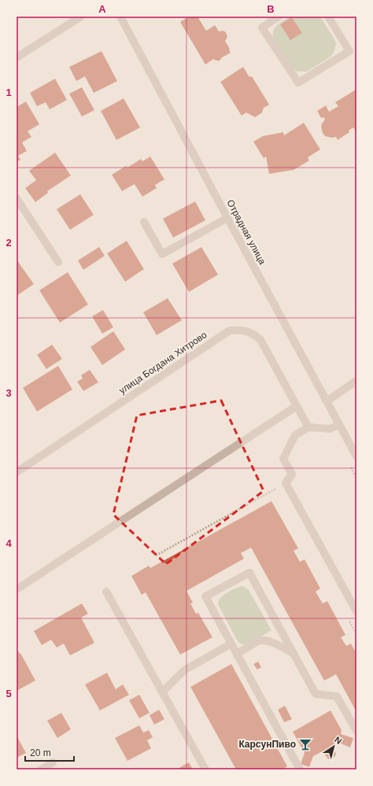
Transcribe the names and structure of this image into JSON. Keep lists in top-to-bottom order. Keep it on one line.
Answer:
{"streets":{"street":["Отрадная улица","улица Богдана Хитрово"]},"places":{"bar":["КарсунПиво"]},"scale_bar":"20 m","north":"top right","grid":{"columns":["A","B"],"rows":["1","2","3","4","5"]}}
